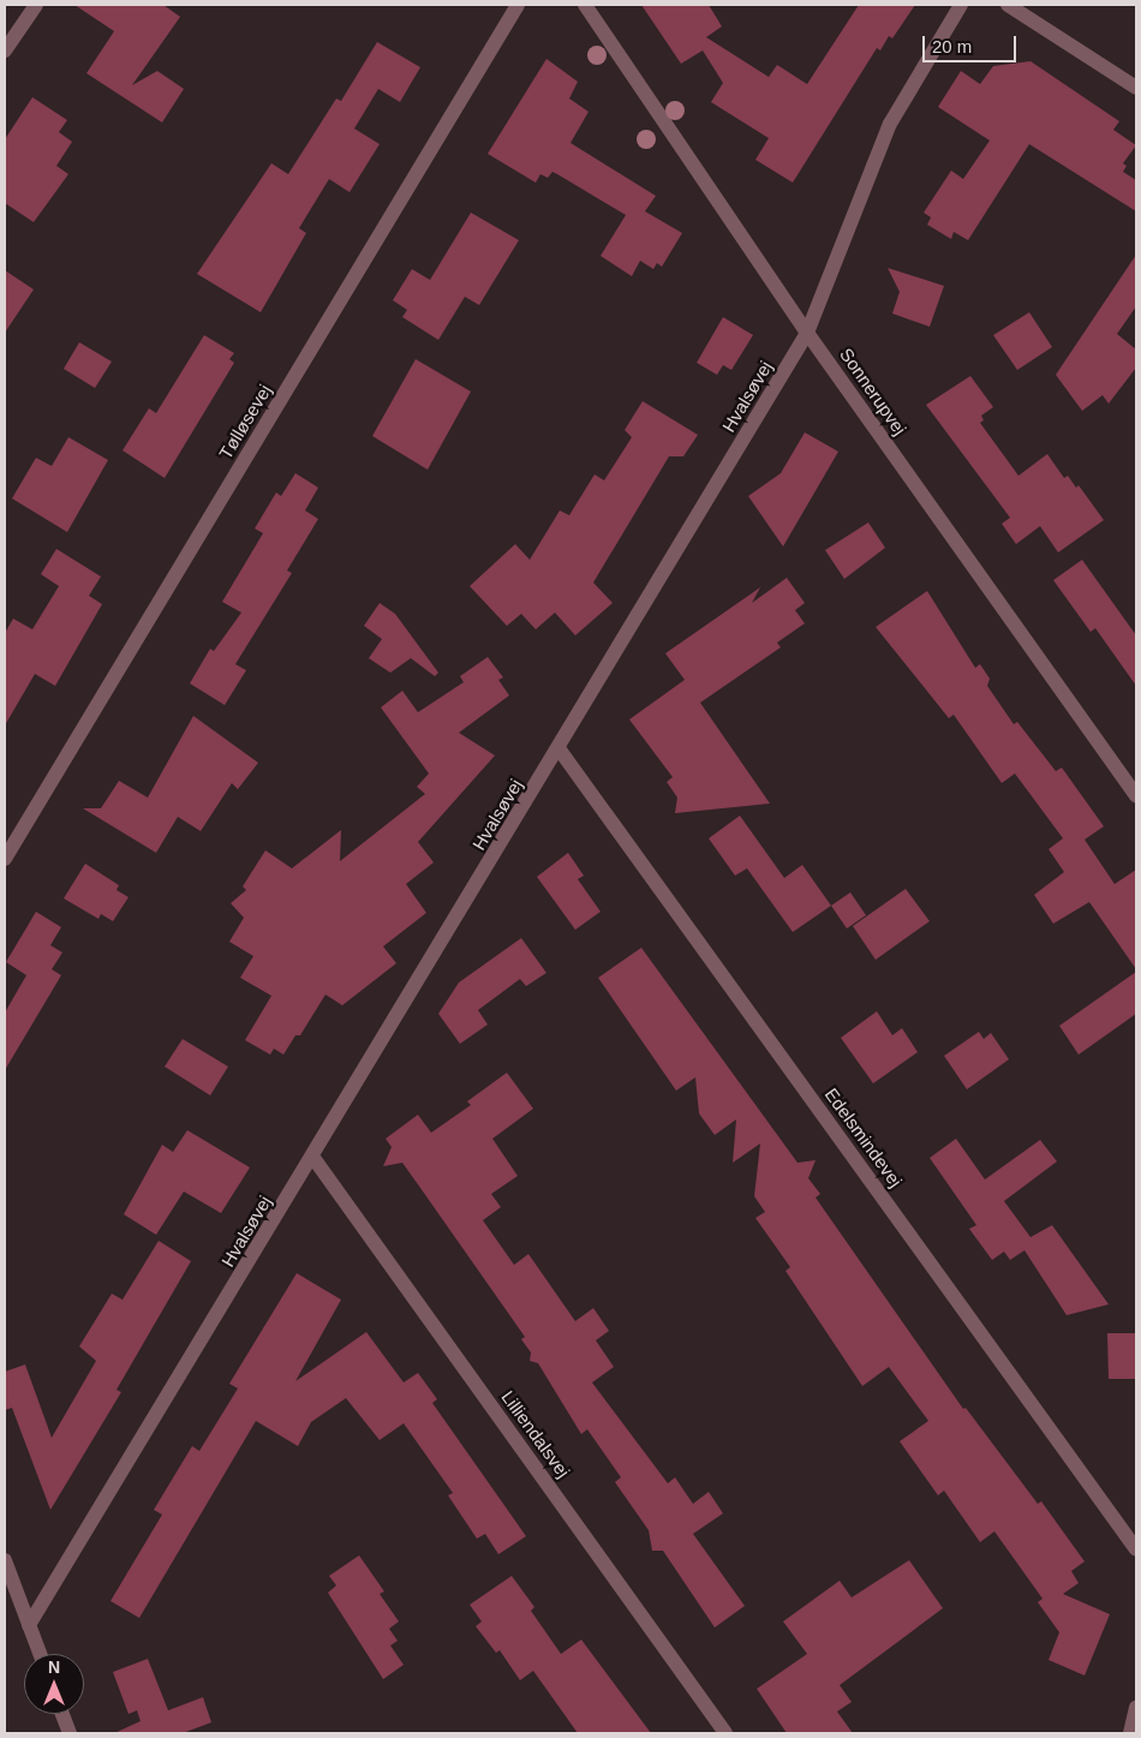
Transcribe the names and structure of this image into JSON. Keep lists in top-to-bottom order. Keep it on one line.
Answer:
{"streets":{"street":["Sonnerupvej","Hvalsøvej","Tølløsevej","Edelsmindevej","Lilliendalsvej"]},"crossings":[["Sonnerupvej","Hvalsøvej"],["Hvalsøvej","Edelsmindevej"],["Hvalsøvej","Lilliendalsvej"]],"scale_bar":"20 m","north":"top"}
